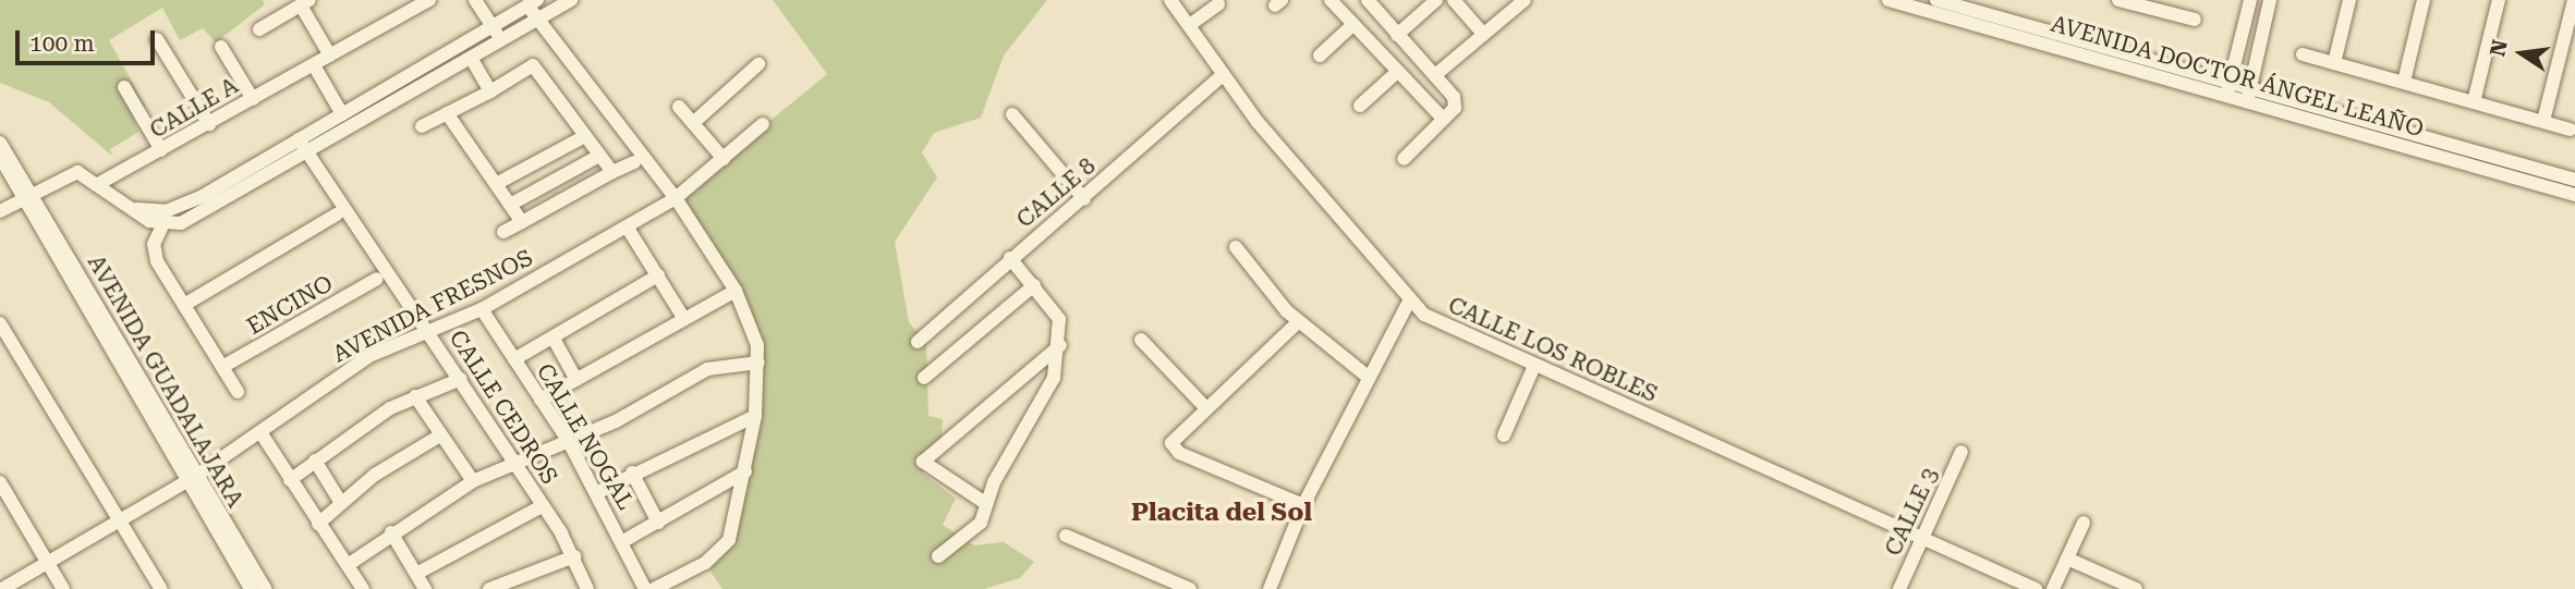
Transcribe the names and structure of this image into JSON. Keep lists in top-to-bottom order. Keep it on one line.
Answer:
{"streets":{"street":["AVENIDA DOCTOR ÁNGEL LEAÑO","CALLE A","CALLE 8","ENCINO","AVENIDA FRESNOS","CALLE LOS ROBLES","AVENIDA GUADALAJARA","CALLE CEDROS","CALLE NOGAL","CALLE 3"]},"crossings":[["CALLE 8","CALLE LOS ROBLES"],["AVENIDA FRESNOS","AVENIDA GUADALAJARA"],["AVENIDA FRESNOS","CALLE CEDROS"],["AVENIDA FRESNOS","CALLE NOGAL"],["CALLE LOS ROBLES","CALLE 3"]],"districts":["Placita del Sol"],"scale_bar":"100 m","north":"left"}
